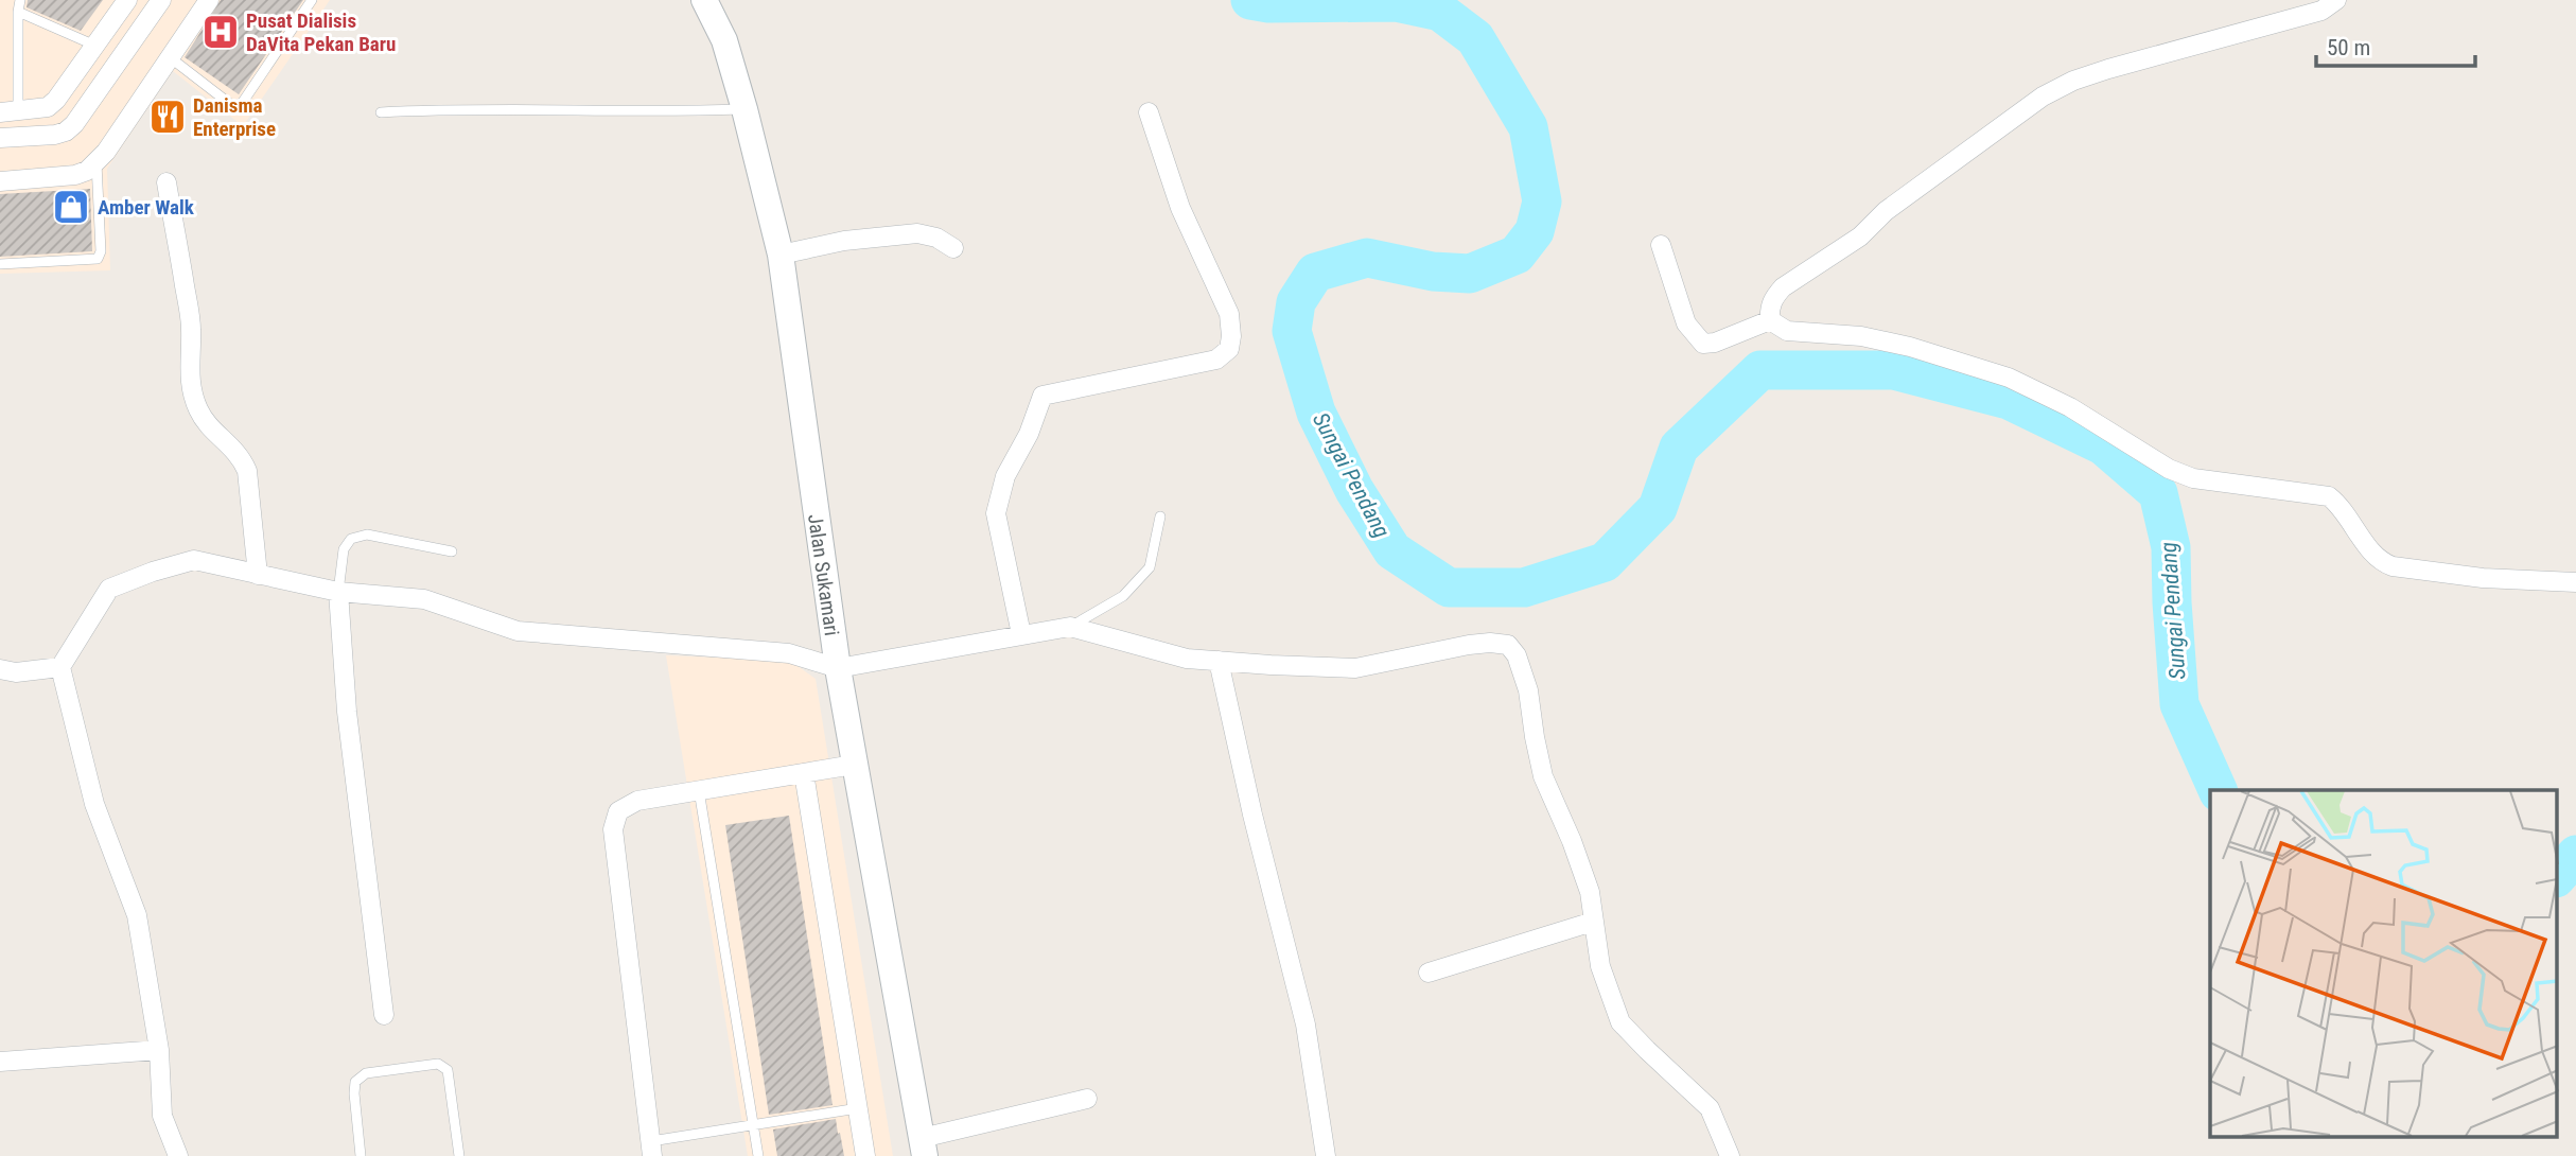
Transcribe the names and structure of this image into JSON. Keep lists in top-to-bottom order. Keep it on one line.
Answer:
{"streets":{"street":["Jalan Sukamari"]},"water":["Sungai Pendang"],"places":{"hospital":["Pusat Dialisis DaVita Pekan Baru"],"restaurant":["Danisma Enterprise"],"shop":["Amber Walk"]},"scale_bar":"50 m"}
